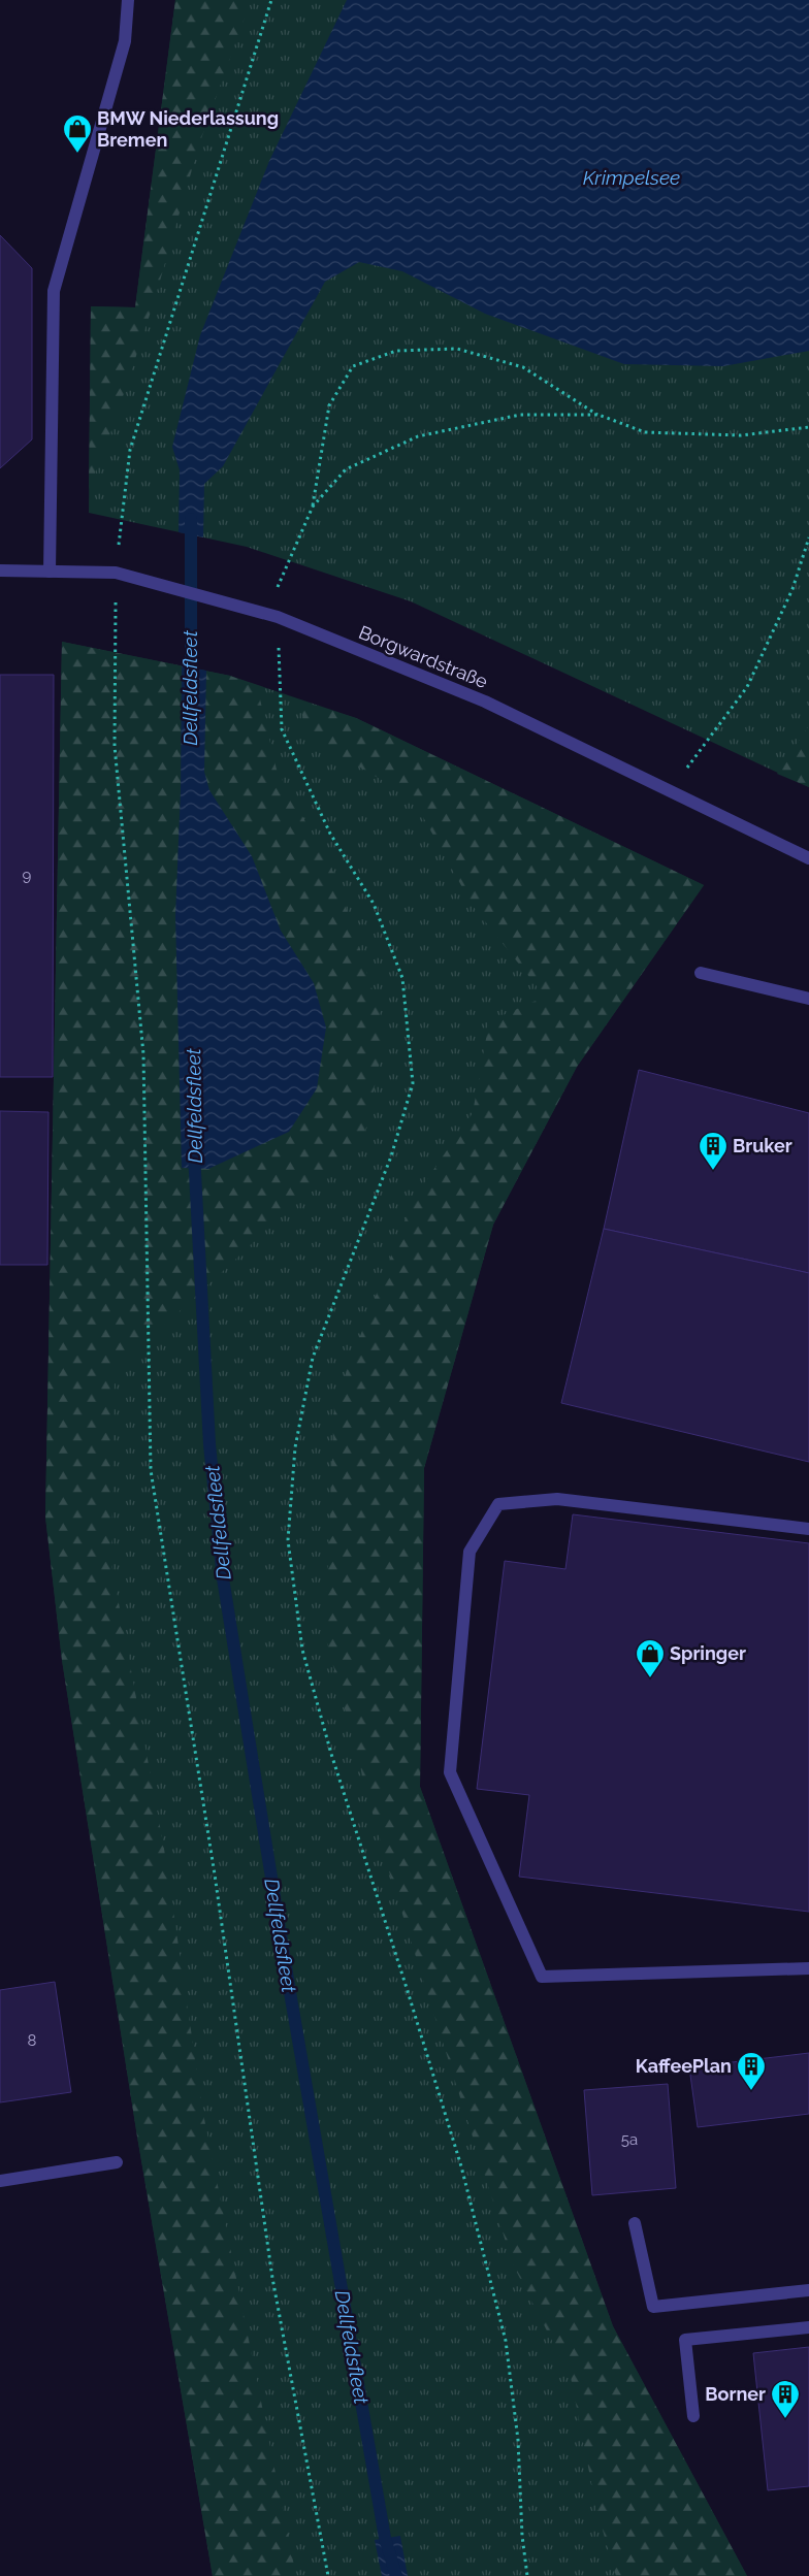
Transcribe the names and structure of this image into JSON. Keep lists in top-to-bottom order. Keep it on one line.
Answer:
{"streets":{"street":["Borgwardstraße"]},"water":["Krimpelsee","Dellfeldsfleet"],"places":{"shop":["BMW Niederlassung Bremen","Springer"],"building":["Bruker","KaffeePlan","Borner"]},"house_numbers":["9","8","5a"]}
